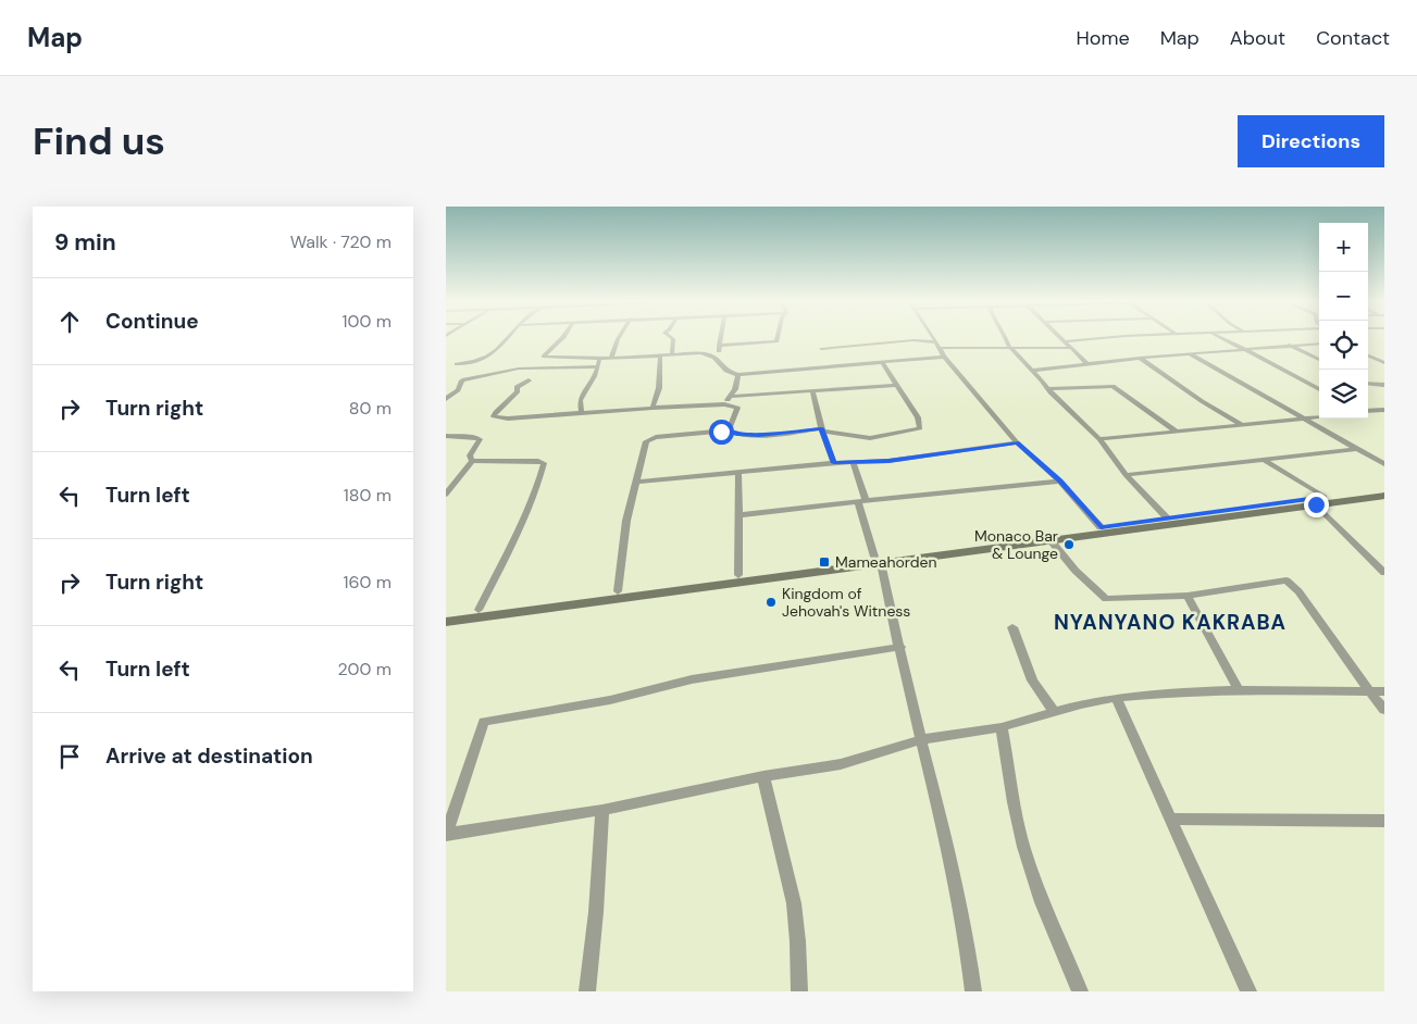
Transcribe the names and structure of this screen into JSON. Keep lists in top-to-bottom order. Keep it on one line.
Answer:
{"districts":["NYANYANO KAKRABA"],"places":{"other":["Monaco Bar & Lounge","Kingdom of Jehovah's Witness"],"transit":["Mameahorden"]},"page":{"header":"Map","nav":["Home","Map","About","Contact"],"buttons":"Directions","title":"Find us","heading":["9 min","Walk · 720 m"],"map_buttons":["+","−"],"list":[["Continue","100 m"],["Turn right","80 m"],["Turn left","180 m"],["Turn right","160 m"],["Turn left","200 m"],"Arrive at destination"]}}
